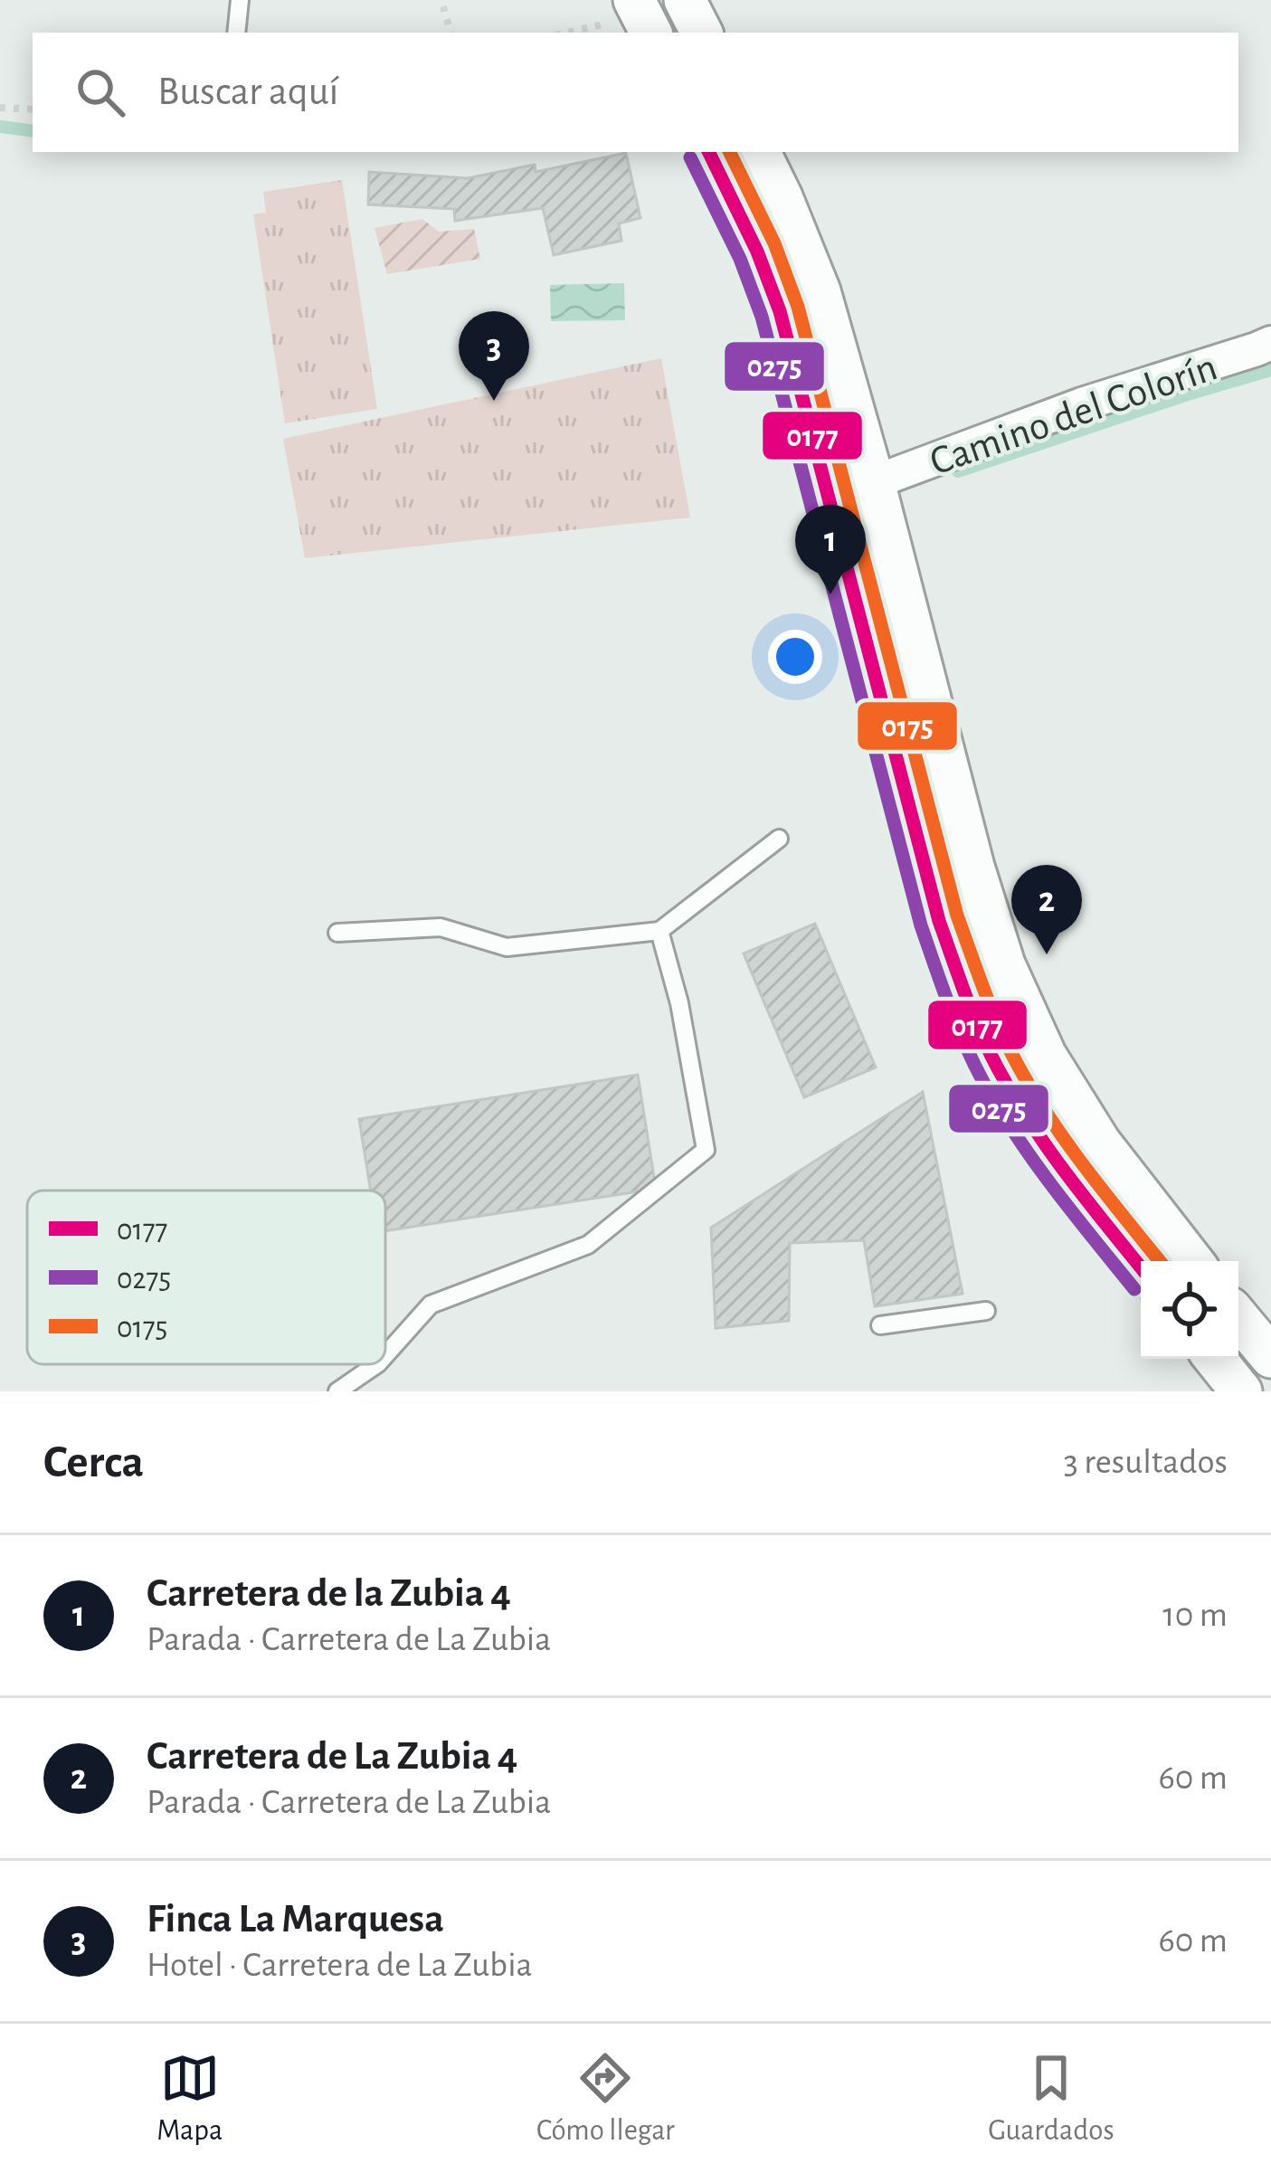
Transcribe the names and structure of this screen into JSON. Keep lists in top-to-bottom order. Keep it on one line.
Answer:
{"streets":{"street":["Camino del Colorín"]},"lines":["transit line 0177","transit line 0175","transit line 0275"],"legend":["0177","0275","0175"],"page":{"search":"Buscar aquí","pins":["3","1","2"],"heading":["Cerca","3 resultados"],"list":[{"mark":"1","name":"Carretera de la Zubia 4","note":"Parada · Carretera de La Zubia","value":"10 m"},{"mark":"2","name":"Carretera de La Zubia 4","note":"Parada · Carretera de La Zubia","value":"60 m"},{"mark":"3","name":"Finca La Marquesa","note":"Hotel · Carretera de La Zubia","value":"60 m"}],"nav":["Mapa","Cómo llegar","Guardados"]}}
